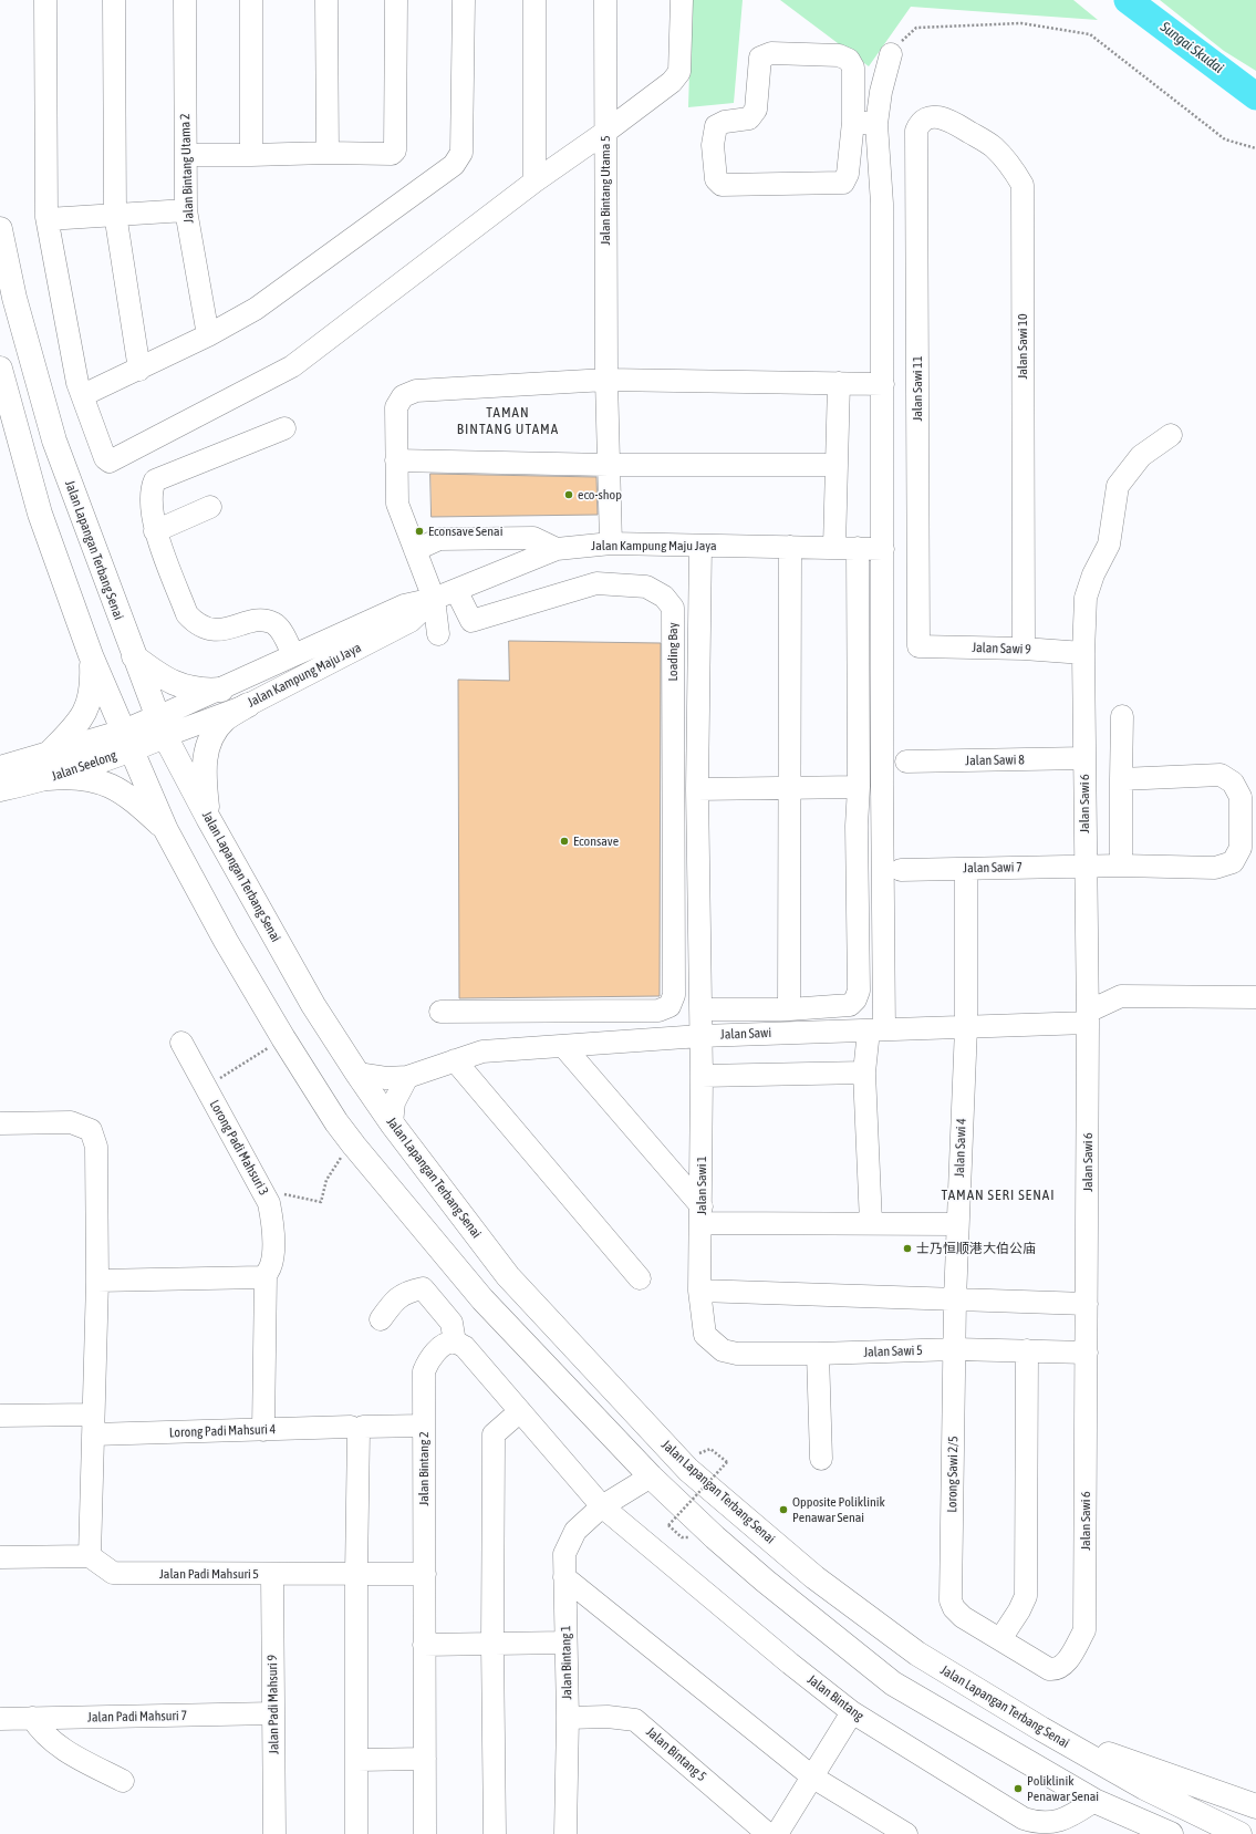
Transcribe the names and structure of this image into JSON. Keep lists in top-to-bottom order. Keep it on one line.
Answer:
{"streets":{"main road":["Jalan Lapangan Terbang Senai","Jalan Seelong"],"street":["Jalan Bintang Utama 2","Jalan Bintang Utama 5","Jalan Sawi 10","Jalan Sawi 11","Jalan Kampung Maju Jaya","Jalan Sawi 9","Loading Bay","Jalan Sawi 8","Jalan Sawi 6","Jalan Sawi 7","Jalan Sawi","Lorong Padi Mahsuri 3","Jalan Sawi 4","Jalan Sawi 1","Jalan Sawi 5","Lorong Padi Mahsuri 4","Jalan Bintang 2","Lorong Sawi 2/5","Jalan Padi Mahsuri 5","Jalan Bintang 1","Jalan Bintang","Jalan Padi Mahsuri 9","Jalan Padi Mahsuri 7","Jalan Bintang 5"]},"crossings":[["Jalan Bintang Utama 5","Jalan Kampung Maju Jaya"],["Jalan Sawi 10","Jalan Sawi 11"],["Jalan Sawi 10","Jalan Sawi 9"],["Jalan Sawi 11","Jalan Sawi 9"],["Jalan Kampung Maju Jaya","Jalan Lapangan Terbang Senai"],["Jalan Kampung Maju Jaya","Loading Bay"],["Jalan Kampung Maju Jaya","Jalan Seelong"],["Jalan Kampung Maju Jaya","Jalan Sawi 1"],["Jalan Lapangan Terbang Senai","Jalan Seelong"],["Jalan Lapangan Terbang Senai","Jalan Sawi"],["Jalan Sawi 9","Jalan Sawi 6"],["Jalan Sawi 8","Jalan Sawi 6"],["Jalan Sawi 6","Jalan Sawi 7"],["Jalan Sawi 6","Jalan Sawi"],["Jalan Sawi 6","Jalan Sawi 5"],["Jalan Sawi 6","Lorong Sawi 2/5"],["Jalan Sawi 7","Jalan Sawi 4"],["Jalan Sawi","Jalan Sawi 4"],["Jalan Sawi","Jalan Sawi 1"],["Lorong Padi Mahsuri 3","Lorong Padi Mahsuri 4"],["Jalan Sawi 4","Jalan Sawi 5"],["Jalan Sawi 4","Lorong Sawi 2/5"],["Jalan Sawi 1","Jalan Sawi 5"],["Jalan Sawi 5","Lorong Sawi 2/5"],["Jalan Bintang 2","Jalan Padi Mahsuri 5"],["Jalan Padi Mahsuri 5","Jalan Padi Mahsuri 9"],["Jalan Bintang 1","Jalan Bintang"],["Jalan Bintang 1","Jalan Bintang 5"],["Jalan Padi Mahsuri 9","Jalan Padi Mahsuri 7"]],"districts":["TAMAN BINTANG UTAMA","TAMAN SERI SENAI"],"water":["Sungai Skudai"],"places":["eco-shop","Econsave Senai","Econsave","士乃恒顺港大伯公庙","Opposite Poliklinik Penawar Senai","Poliklinik Penawar Senai"]}
